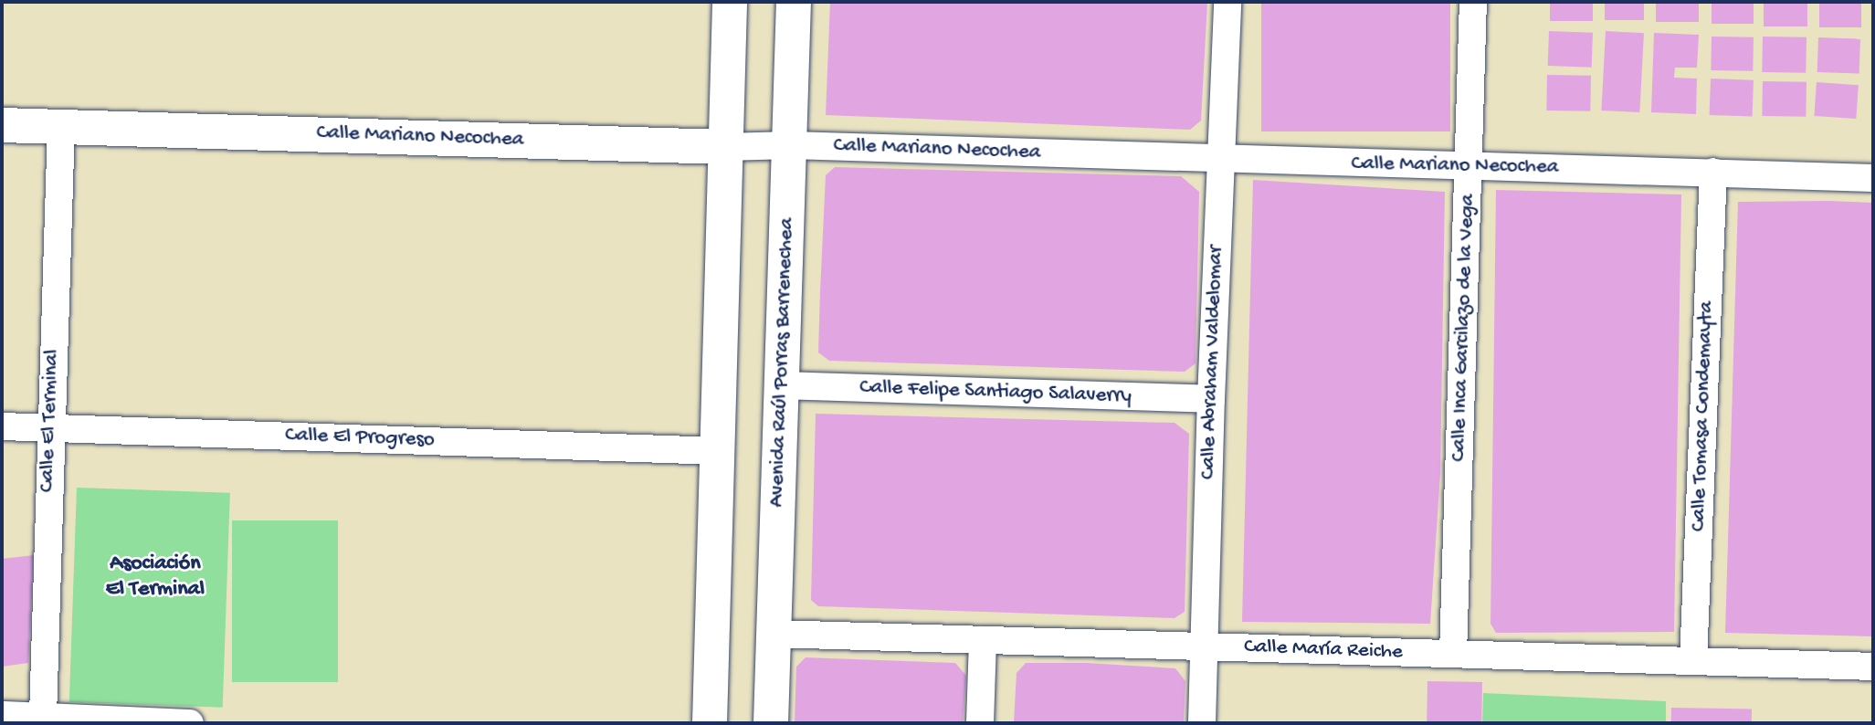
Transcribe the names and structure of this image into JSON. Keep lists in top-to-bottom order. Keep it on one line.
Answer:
{"streets":{"street":["Calle Mariano Necochea","Calle Inca Garcilazo de la Vega","Avenida Raúl Porras Barrenechea","Calle Abraham Valdelomar","Calle Felipe Santiago Salaverry","Calle Tomasa Condemayta","Calle El Terminal","Calle El Progreso","Calle María Reiche"]},"crossings":[["Calle Mariano Necochea","Calle Inca Garcilazo de la Vega"],["Calle Mariano Necochea","Avenida Raúl Porras Barrenechea"],["Calle Mariano Necochea","Calle Abraham Valdelomar"],["Calle Mariano Necochea","Calle Tomasa Condemayta"],["Calle Mariano Necochea","Calle El Terminal"],["Calle Inca Garcilazo de la Vega","Calle María Reiche"],["Avenida Raúl Porras Barrenechea","Calle Felipe Santiago Salaverry"],["Avenida Raúl Porras Barrenechea","Calle María Reiche"],["Calle Abraham Valdelomar","Calle Felipe Santiago Salaverry"],["Calle Abraham Valdelomar","Calle María Reiche"],["Calle Tomasa Condemayta","Calle María Reiche"],["Calle El Terminal","Calle El Progreso"]],"districts":["Asociación El Terminal"]}
